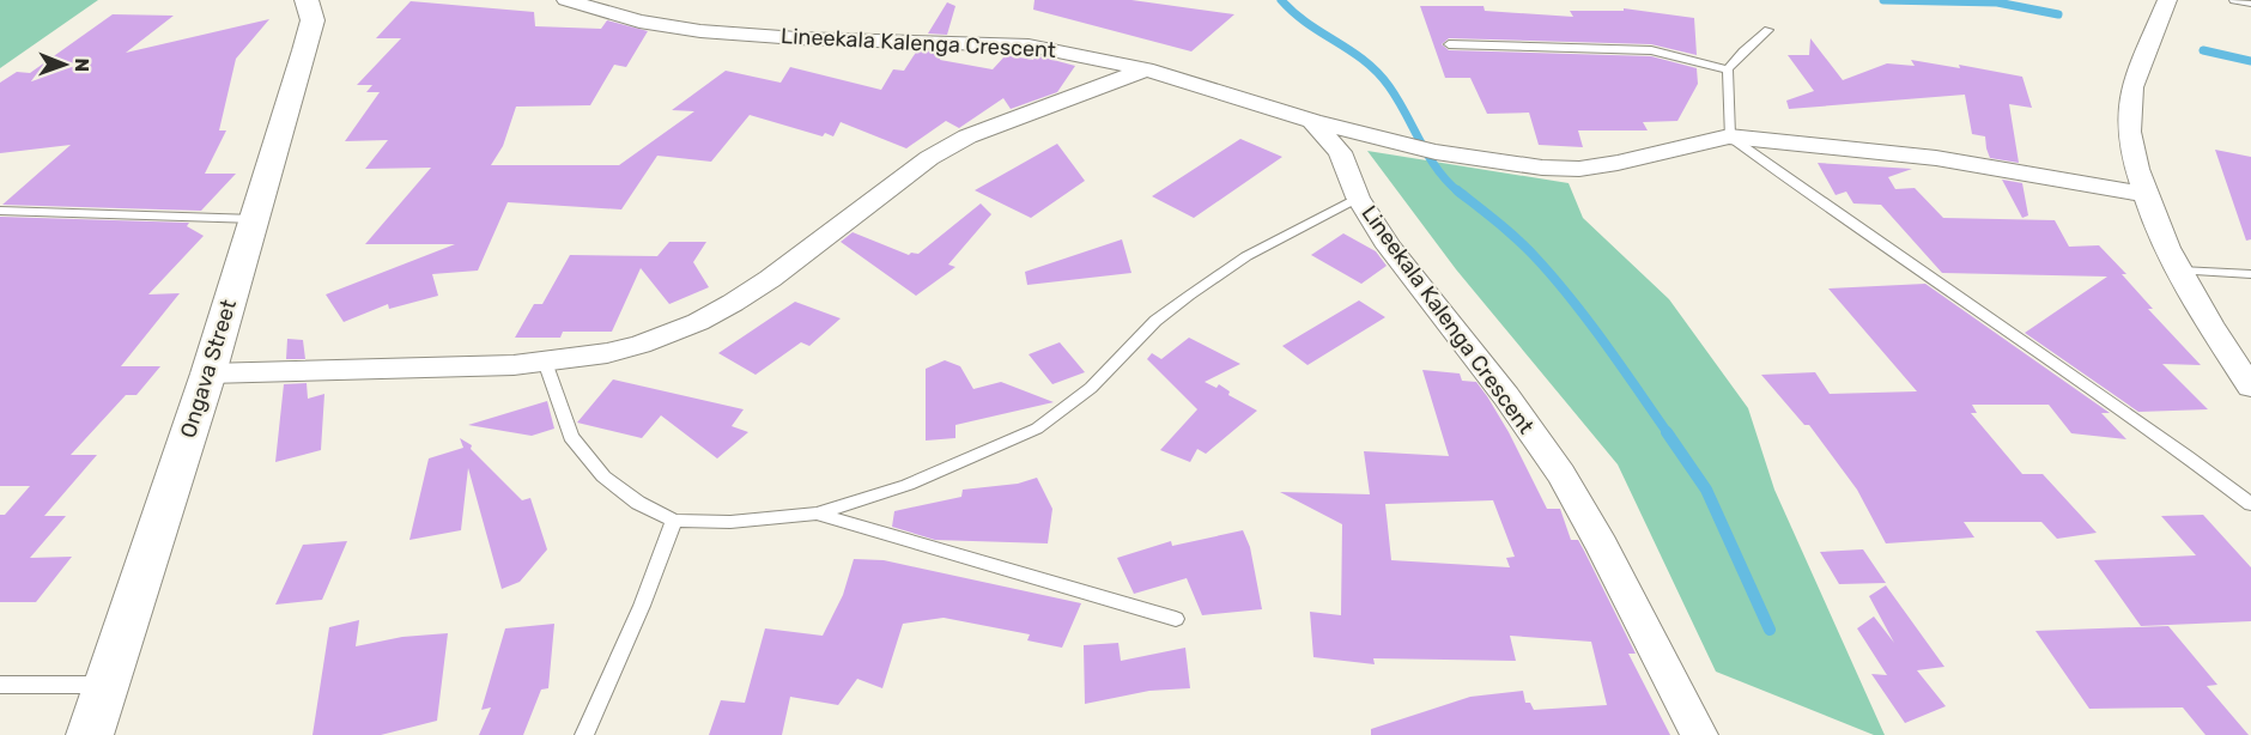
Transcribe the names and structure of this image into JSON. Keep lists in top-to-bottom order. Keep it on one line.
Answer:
{"streets":{"street":["Lineekala Kalenga Crescent","Ongava Street"]},"north":"right"}
